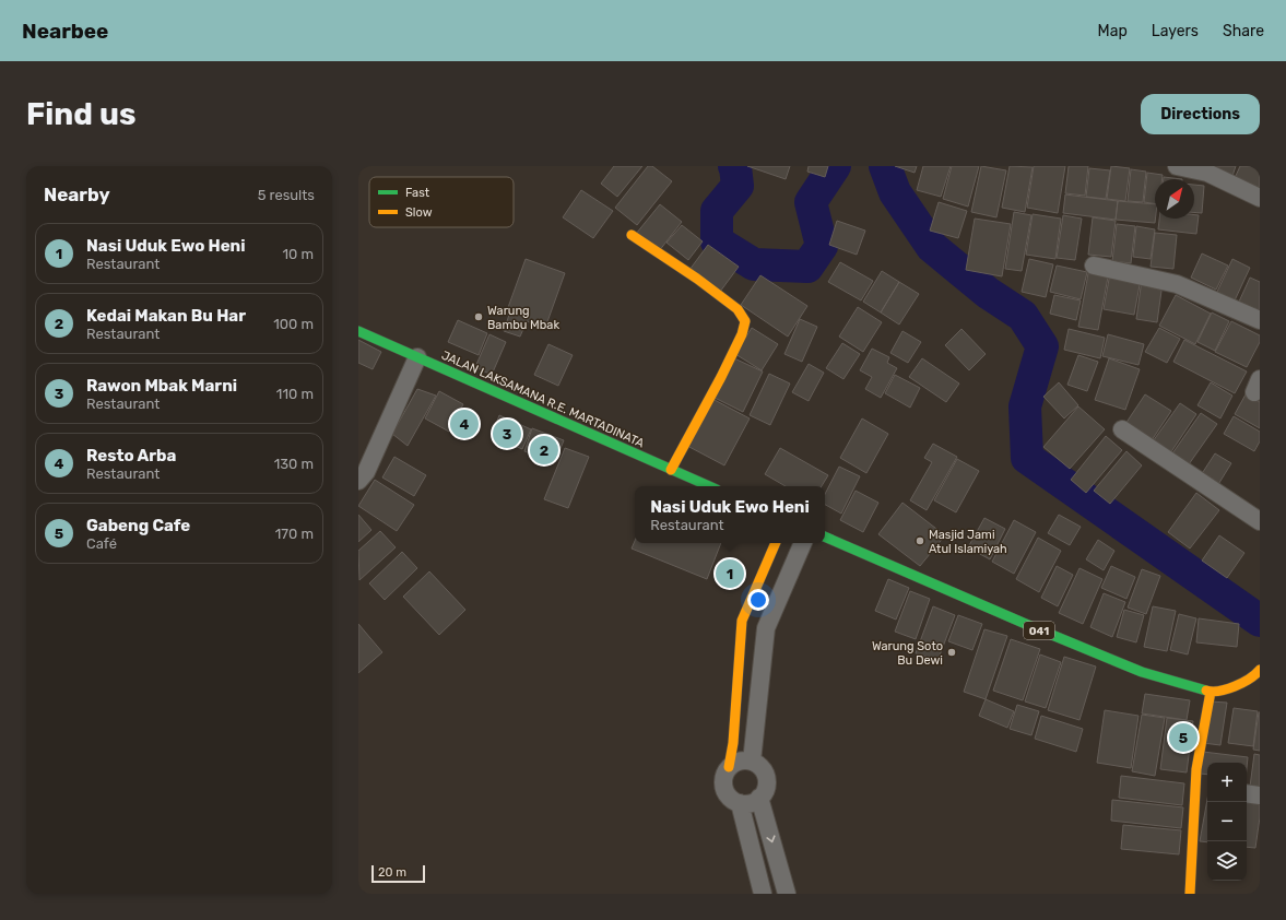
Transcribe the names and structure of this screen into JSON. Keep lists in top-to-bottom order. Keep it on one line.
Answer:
{"streets":{"main road":["JALAN LAKSAMANA R.E. MARTADINATA","041"]},"places":["Warung Bambu Mbak","Masjid Jami Atul Islamiyah","Warung Soto Bu Dewi"],"legend":["Fast","Slow"],"scale_bar":"20 m","north":"top right","page":{"header":"Nearbee","nav":["Map","Layers","Share"],"buttons":"Directions","title":"Find us","heading":["Nearby","5 results"],"list":[{"mark":"1","name":"Nasi Uduk Ewo Heni","note":"Restaurant","value":"10 m"},{"mark":"2","name":"Kedai Makan Bu Har","note":"Restaurant","value":"100 m"},{"mark":"3","name":"Rawon Mbak Marni","note":"Restaurant","value":"110 m"},{"mark":"4","name":"Resto Arba","note":"Restaurant","value":"130 m"},{"mark":"5","name":"Gabeng Cafe","note":"Café","value":"170 m"}],"pins":["4","3","2","1","5"],"popup":["Nasi Uduk Ewo Heni","Restaurant"],"map_buttons":["+","−"],"scale":"20 m"}}
